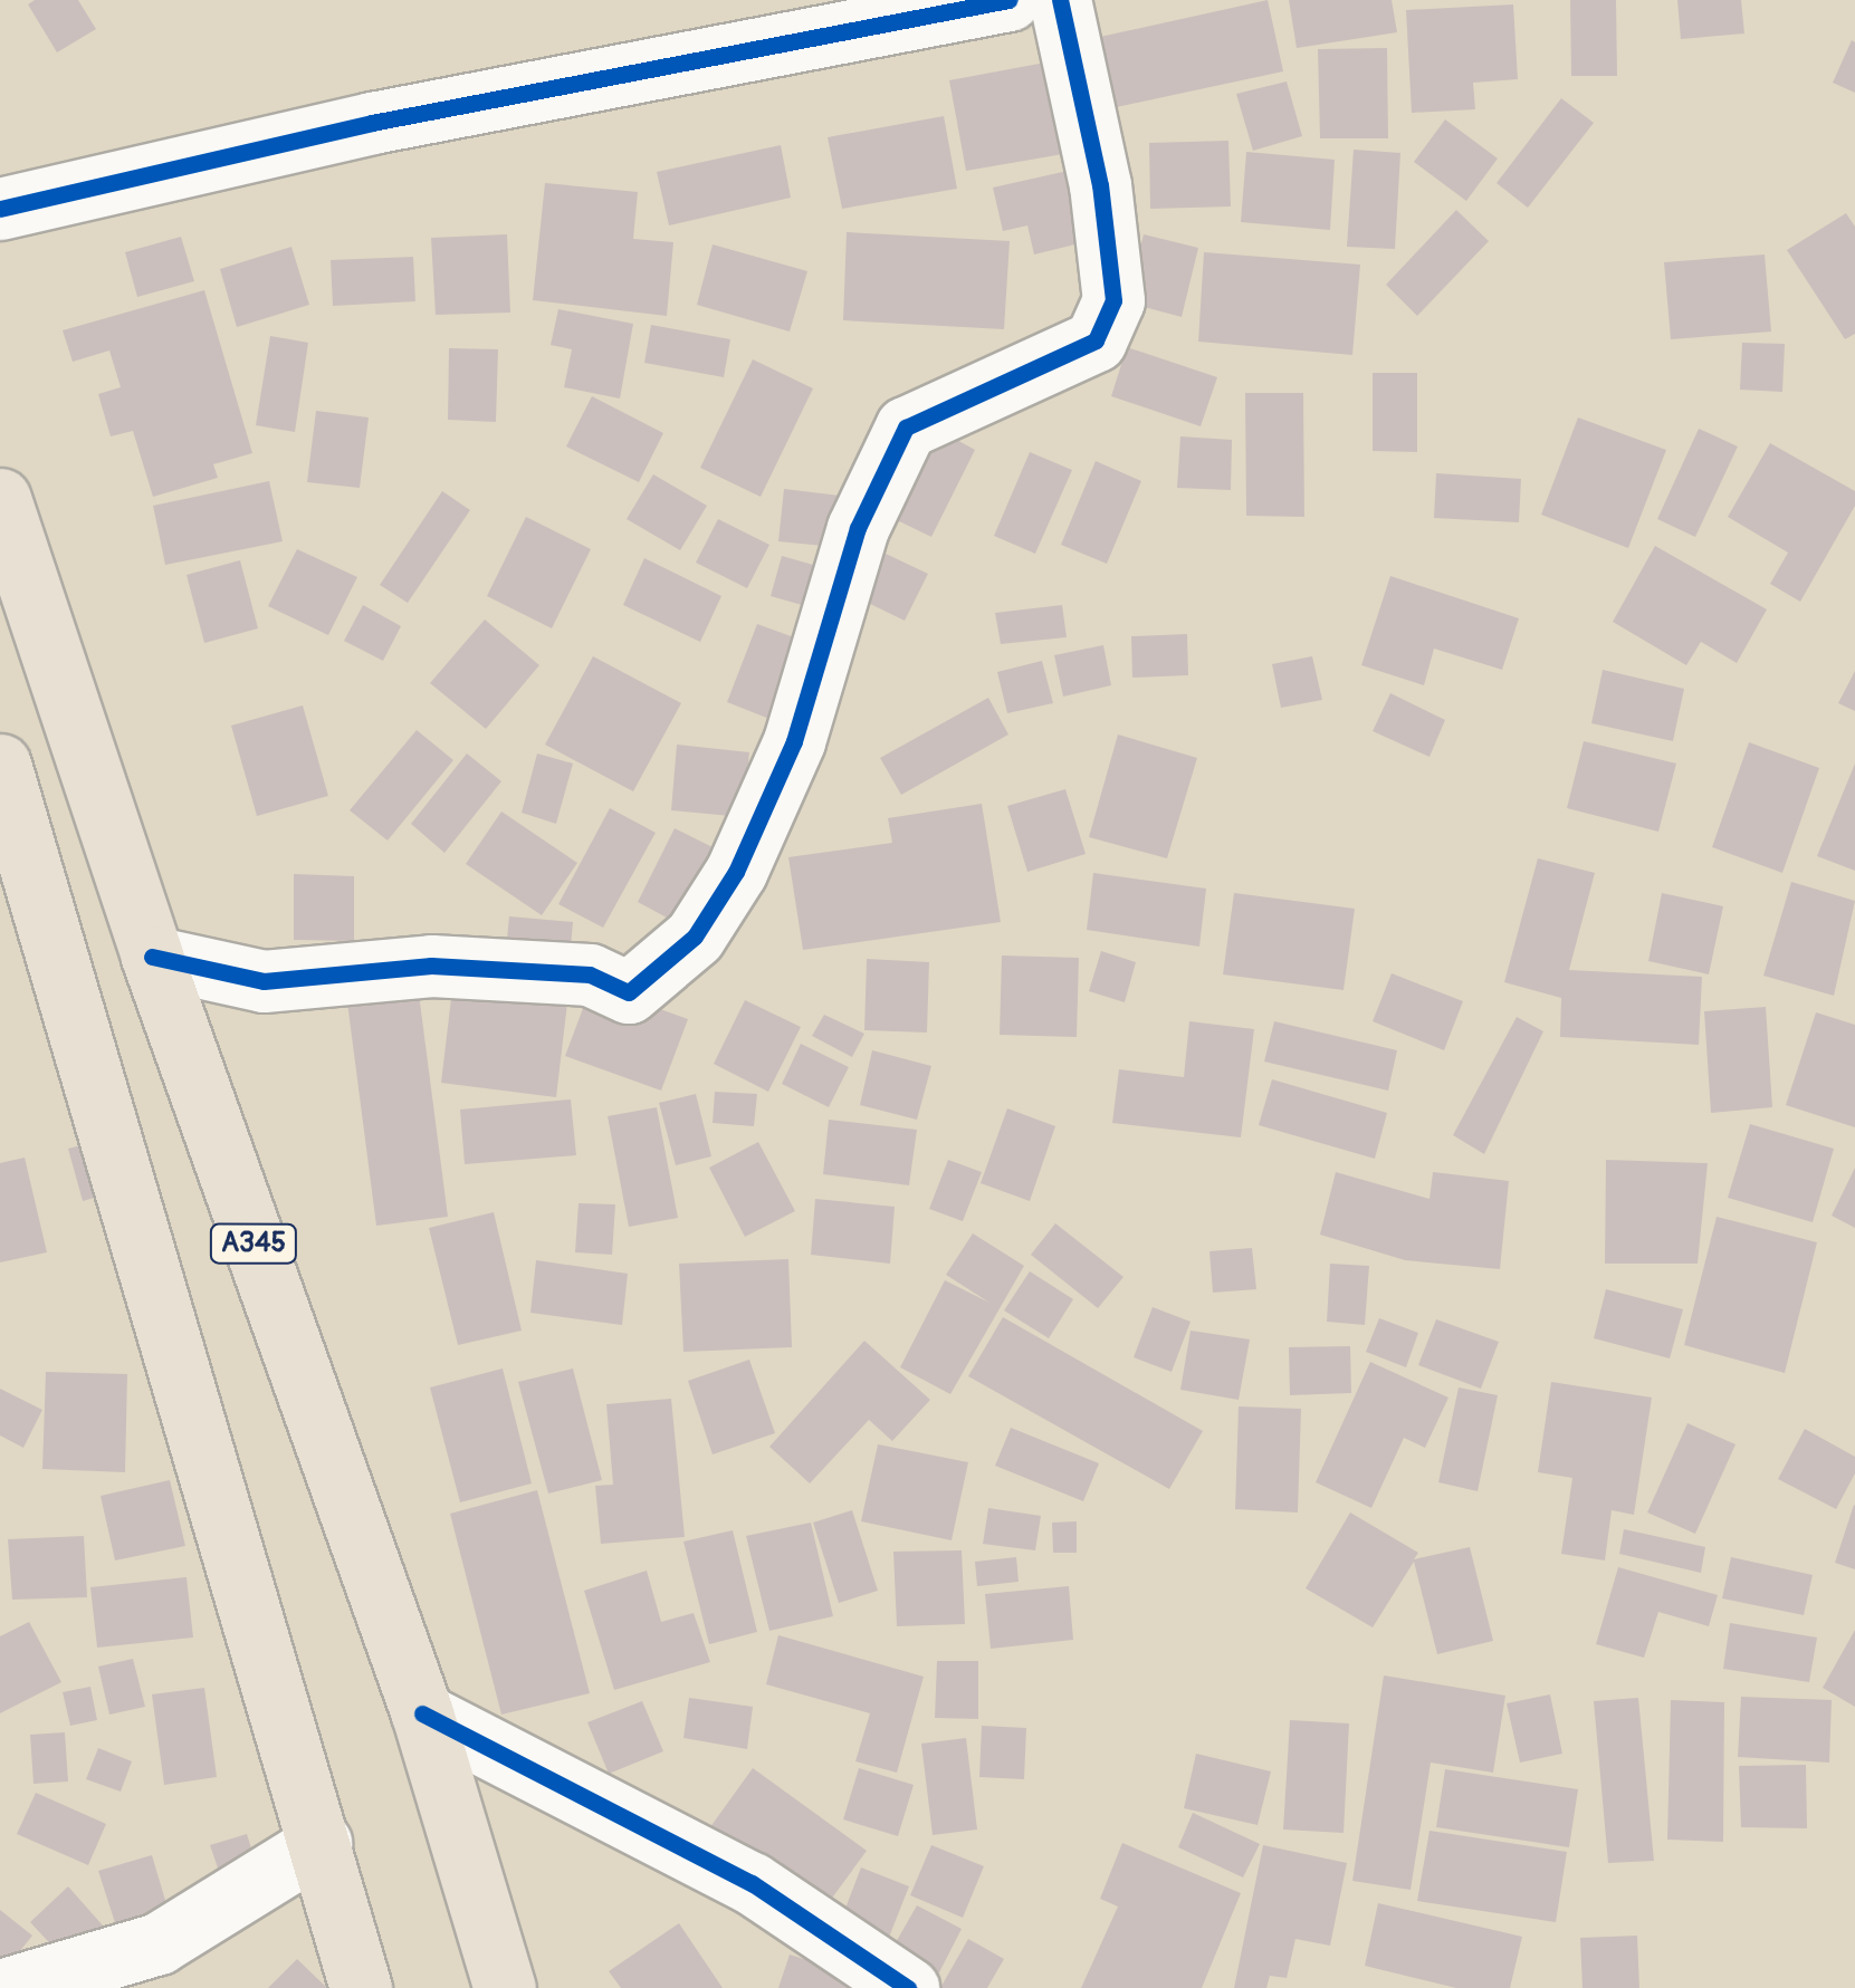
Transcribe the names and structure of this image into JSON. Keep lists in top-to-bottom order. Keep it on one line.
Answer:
{"streets":{"highway":["A345"]}}
